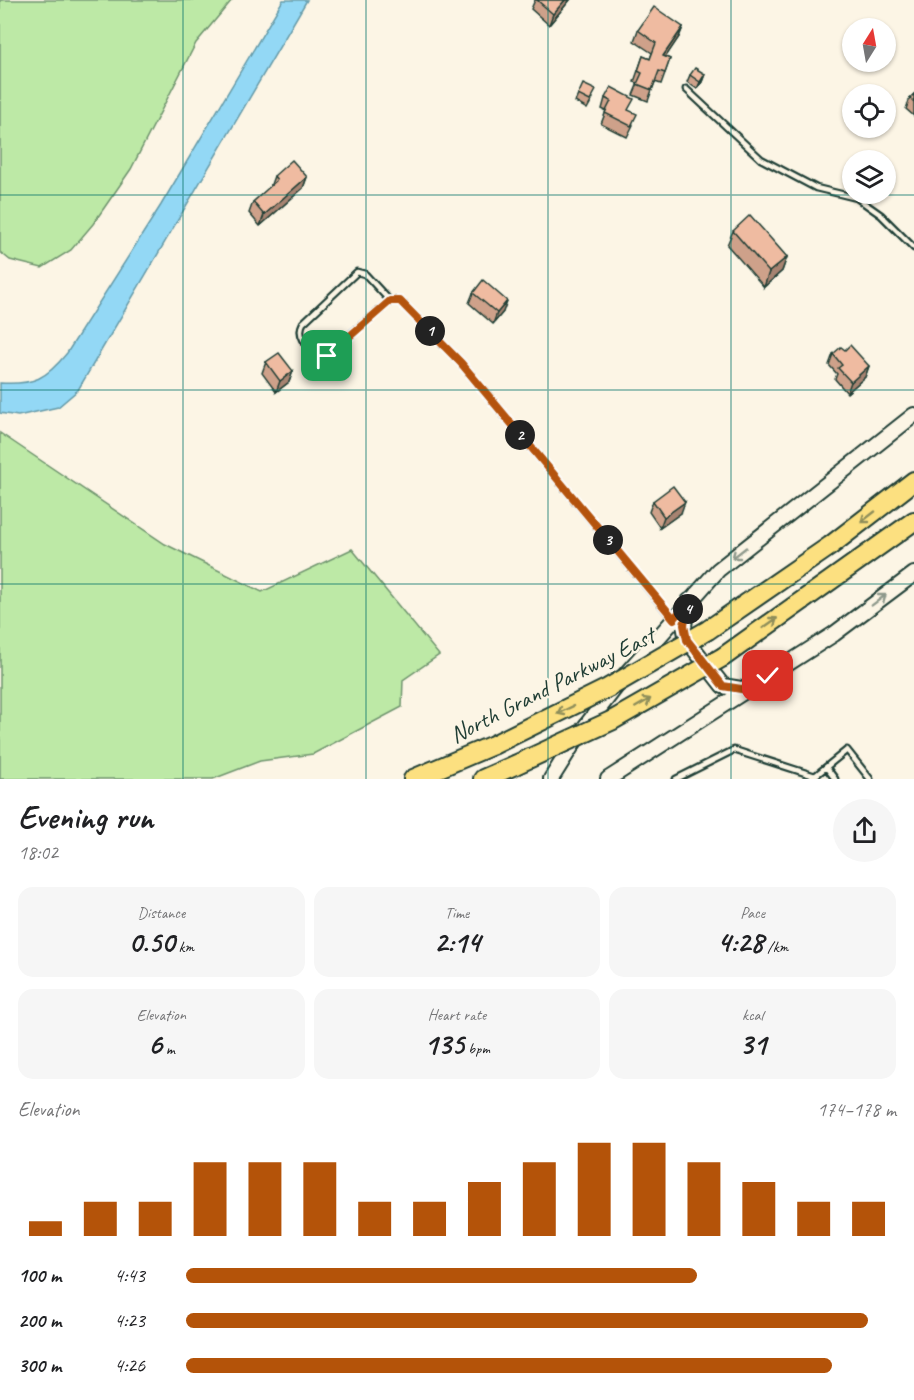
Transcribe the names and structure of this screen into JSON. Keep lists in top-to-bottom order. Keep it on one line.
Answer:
{"streets":{"highway":["North Grand Parkway East"]},"north":"top","page":{"pins":["1","2","3","4"],"heading":["Evening run","18:02"],"stats":[["Distance","0.50 km"],["Time","2:14"],["Pace","4:28 /km"],["Elevation","6 m"],["Heart rate","135 bpm"],["kcal","31"]],"chart":["Elevation","174–178 m"],"list":[{"name":"100 m","note":"4:43"},{"name":"200 m","note":"4:23"},{"name":"300 m","note":"4:26"}]}}
